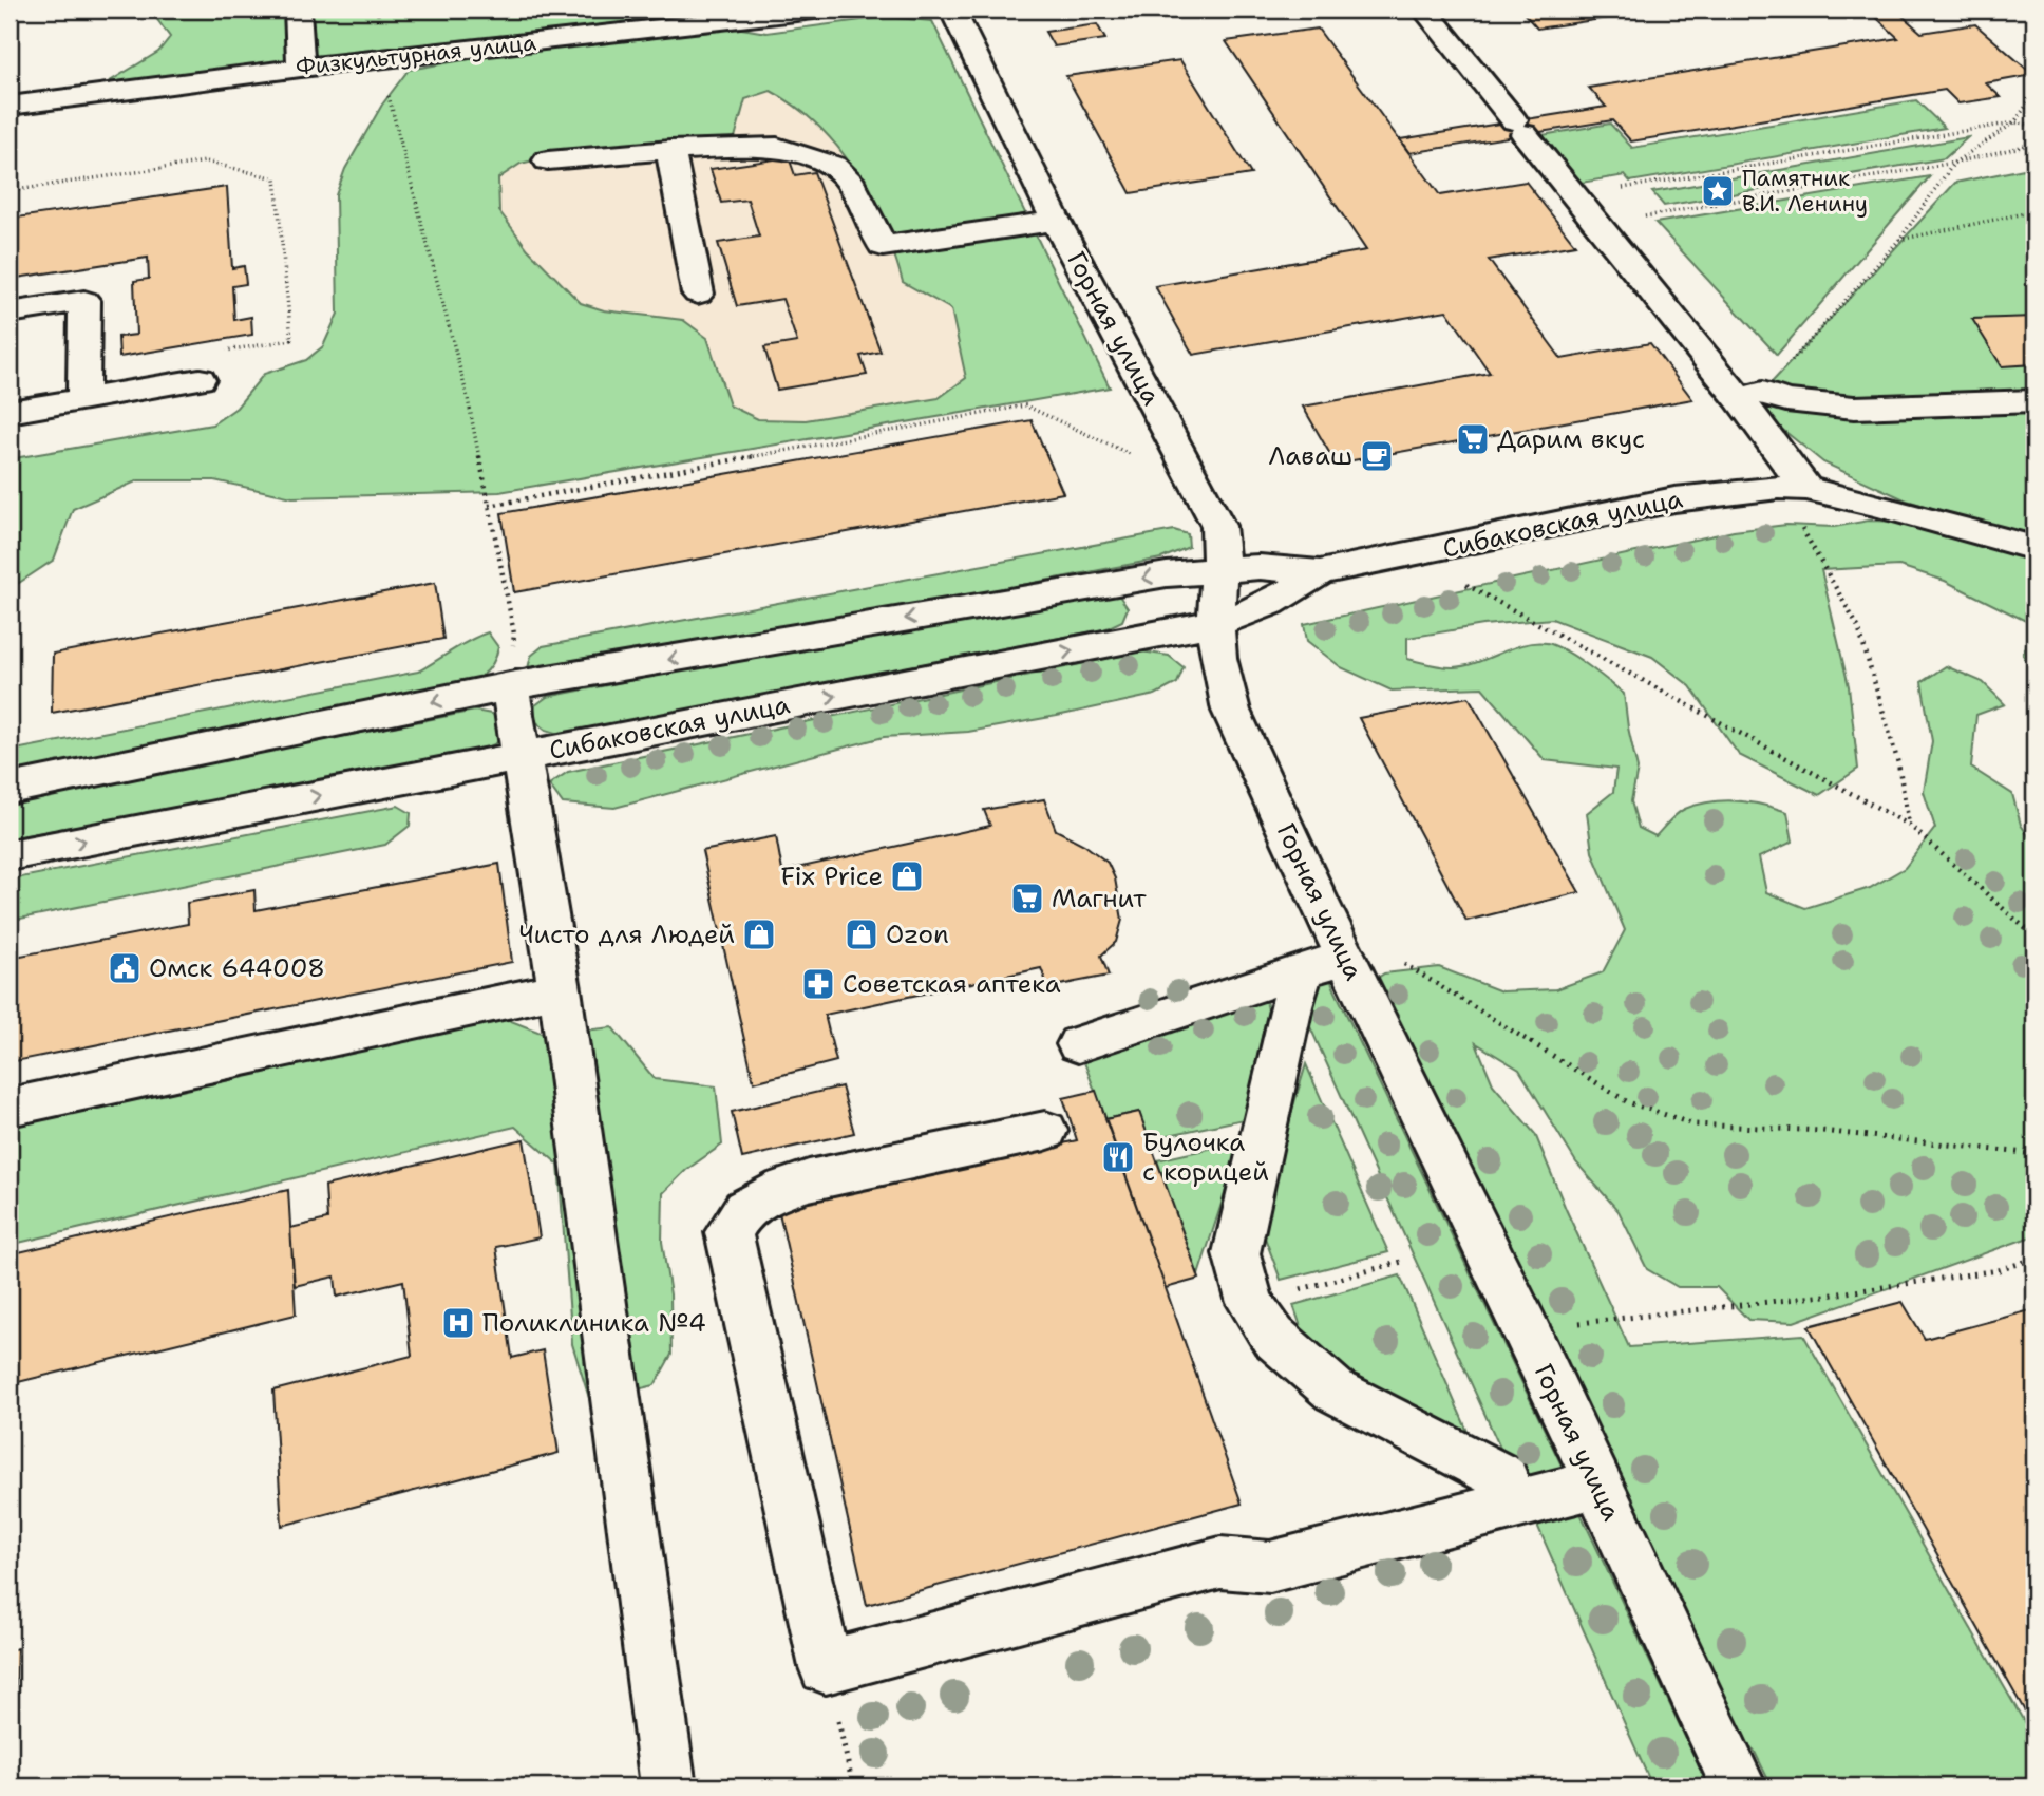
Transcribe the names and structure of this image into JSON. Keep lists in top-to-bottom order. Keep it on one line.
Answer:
{"streets":{"street":["Физкультурная улица","Горная улица","Сибаковская улица"]},"crossings":[["Горная улица","Сибаковская улица"]],"places":{"place":["Памятник В.И. Ленину"],"supermarket":["Дарим вкус","Магнит"],"cafe":["Лаваш"],"shop":["Fix Price","Чисто для Людей","Ozon"],"public building":["Омск 644008"],"pharmacy":["Советская аптека"],"restaurant":["Булочка с корицей"],"hospital":["Поликлиника №4"]}}
